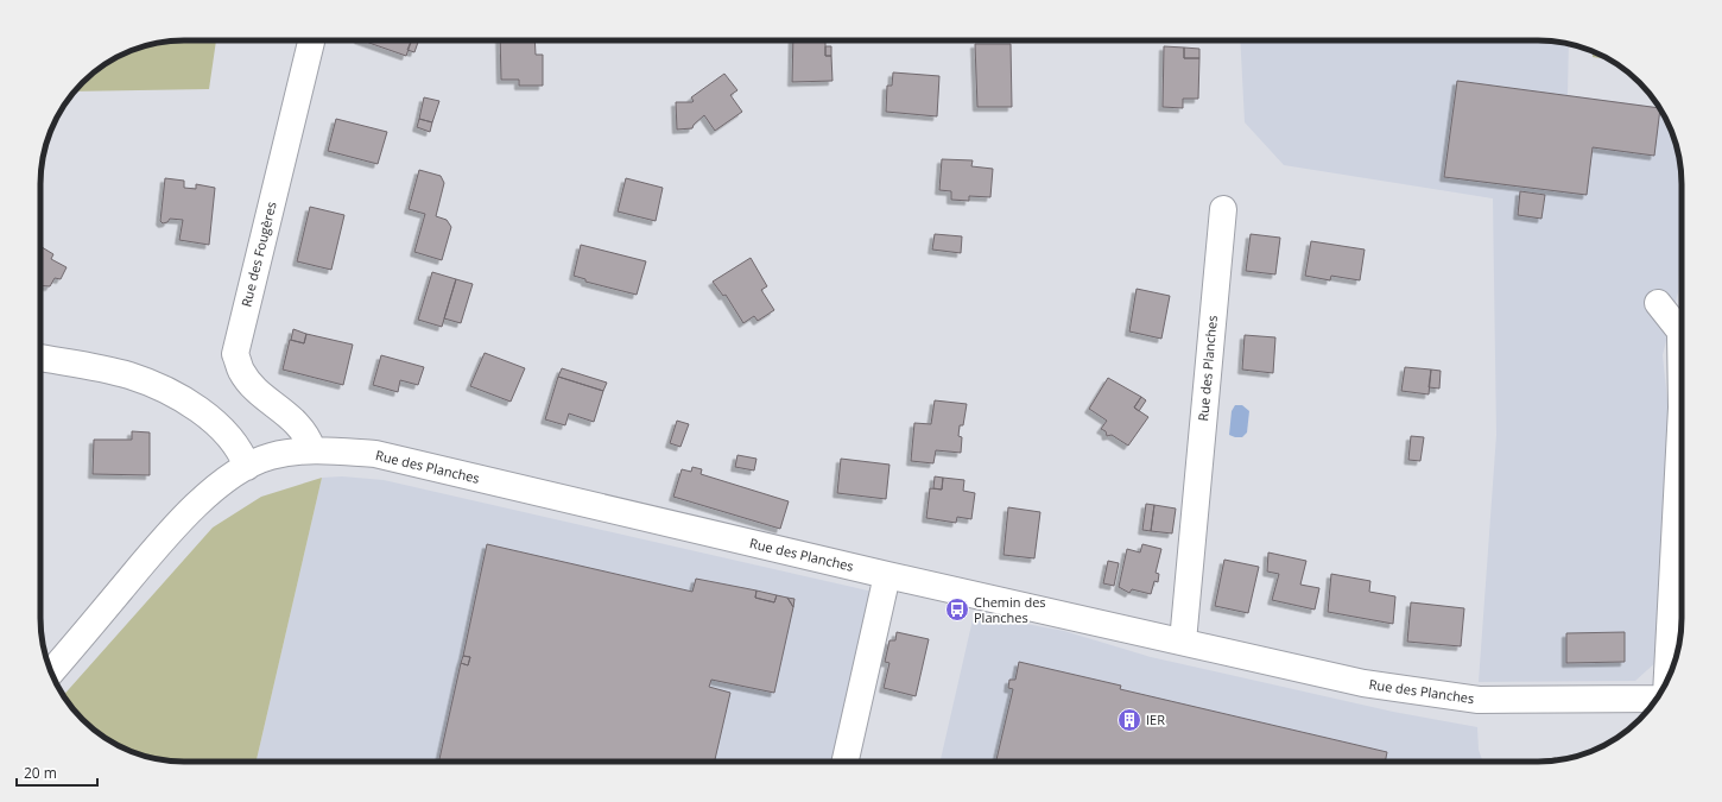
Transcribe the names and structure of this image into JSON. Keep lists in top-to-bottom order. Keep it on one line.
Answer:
{"streets":{"street":["Rue des Fougères","Rue des Planches"]},"crossings":[["Rue des Fougères","Rue des Planches"]],"places":{"bus stop":["Chemin des Planches"],"building":["IER"]},"scale_bar":"20 m"}
